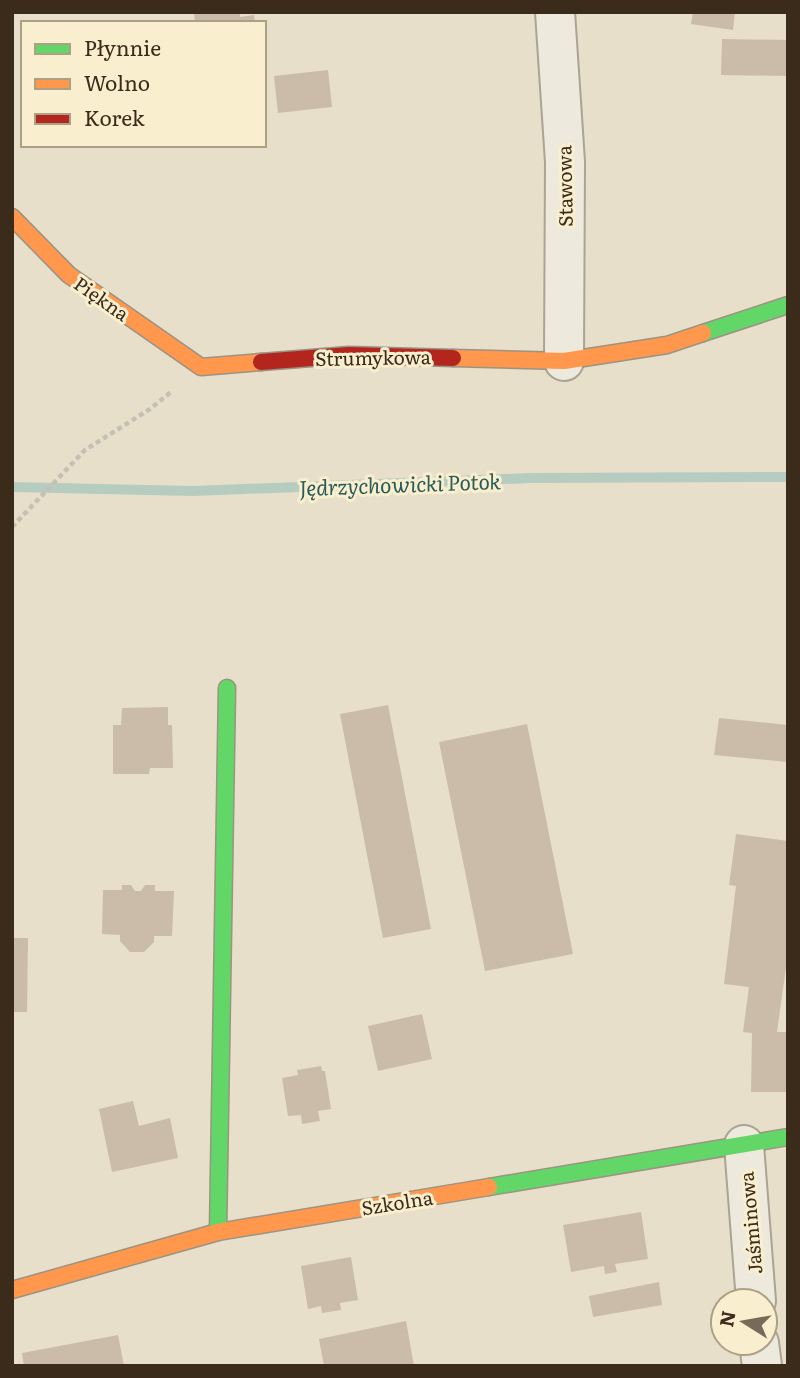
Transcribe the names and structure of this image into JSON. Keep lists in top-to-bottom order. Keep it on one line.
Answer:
{"streets":{"street":["Stawowa","Piękna","Strumykowa","Szkolna","Jaśminowa"]},"crossings":[["Stawowa","Strumykowa"],["Piękna","Strumykowa"],["Szkolna","Jaśminowa"]],"water":["Jędrzychowicki Potok"],"legend":["Płynnie","Wolno","Korek"],"north":"left"}
